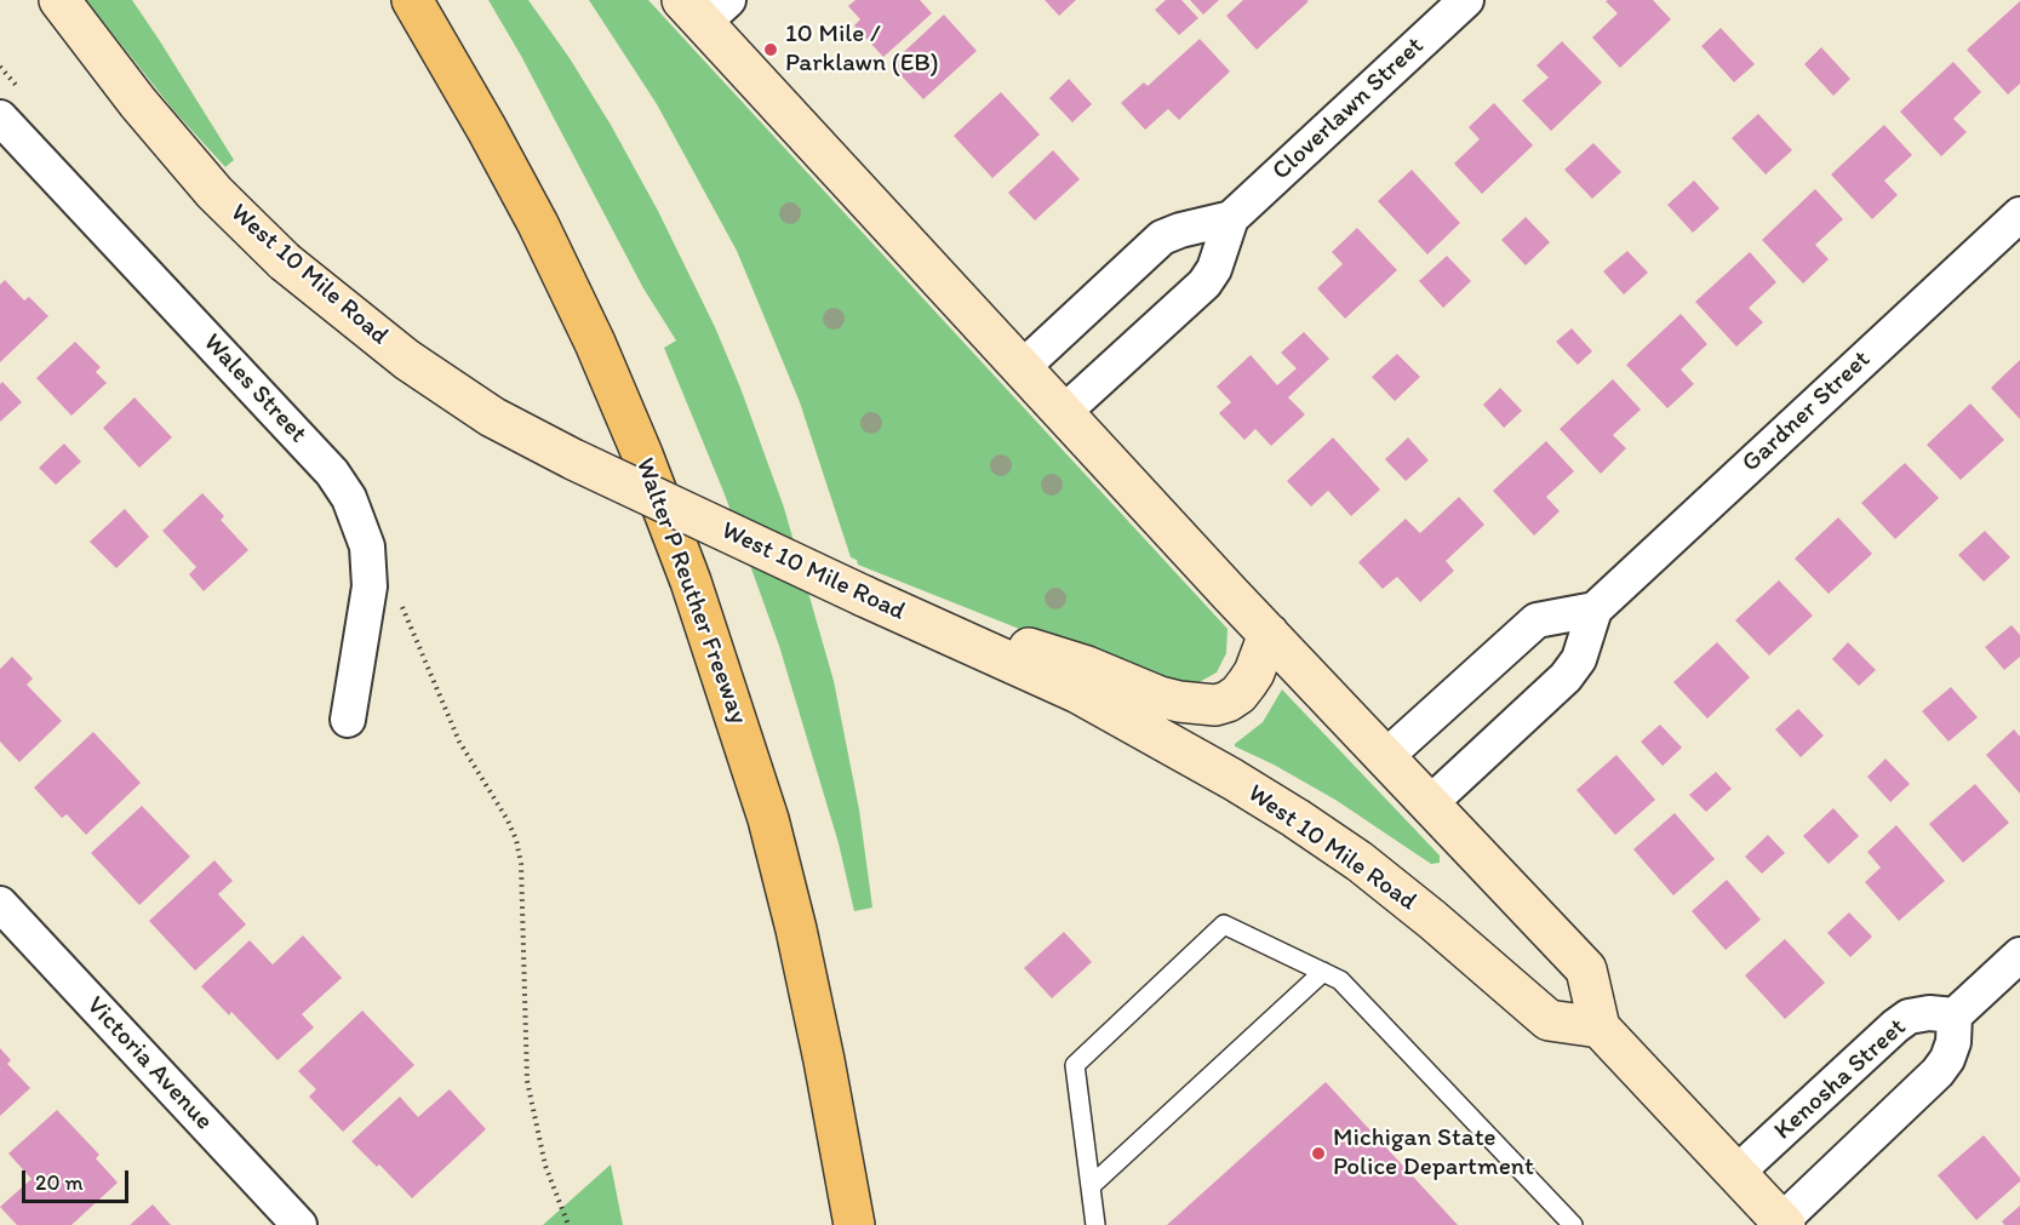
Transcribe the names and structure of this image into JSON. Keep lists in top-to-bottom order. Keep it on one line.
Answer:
{"streets":{"highway":["Walter P Reuther Freeway"],"main road":["West 10 Mile Road"],"street":["Cloverlawn Street","Wales Street","Gardner Street","Victoria Avenue","Kenosha Street"]},"places":["10 Mile / Parklawn (EB)","Michigan State Police Department"],"scale_bar":"20 m"}
